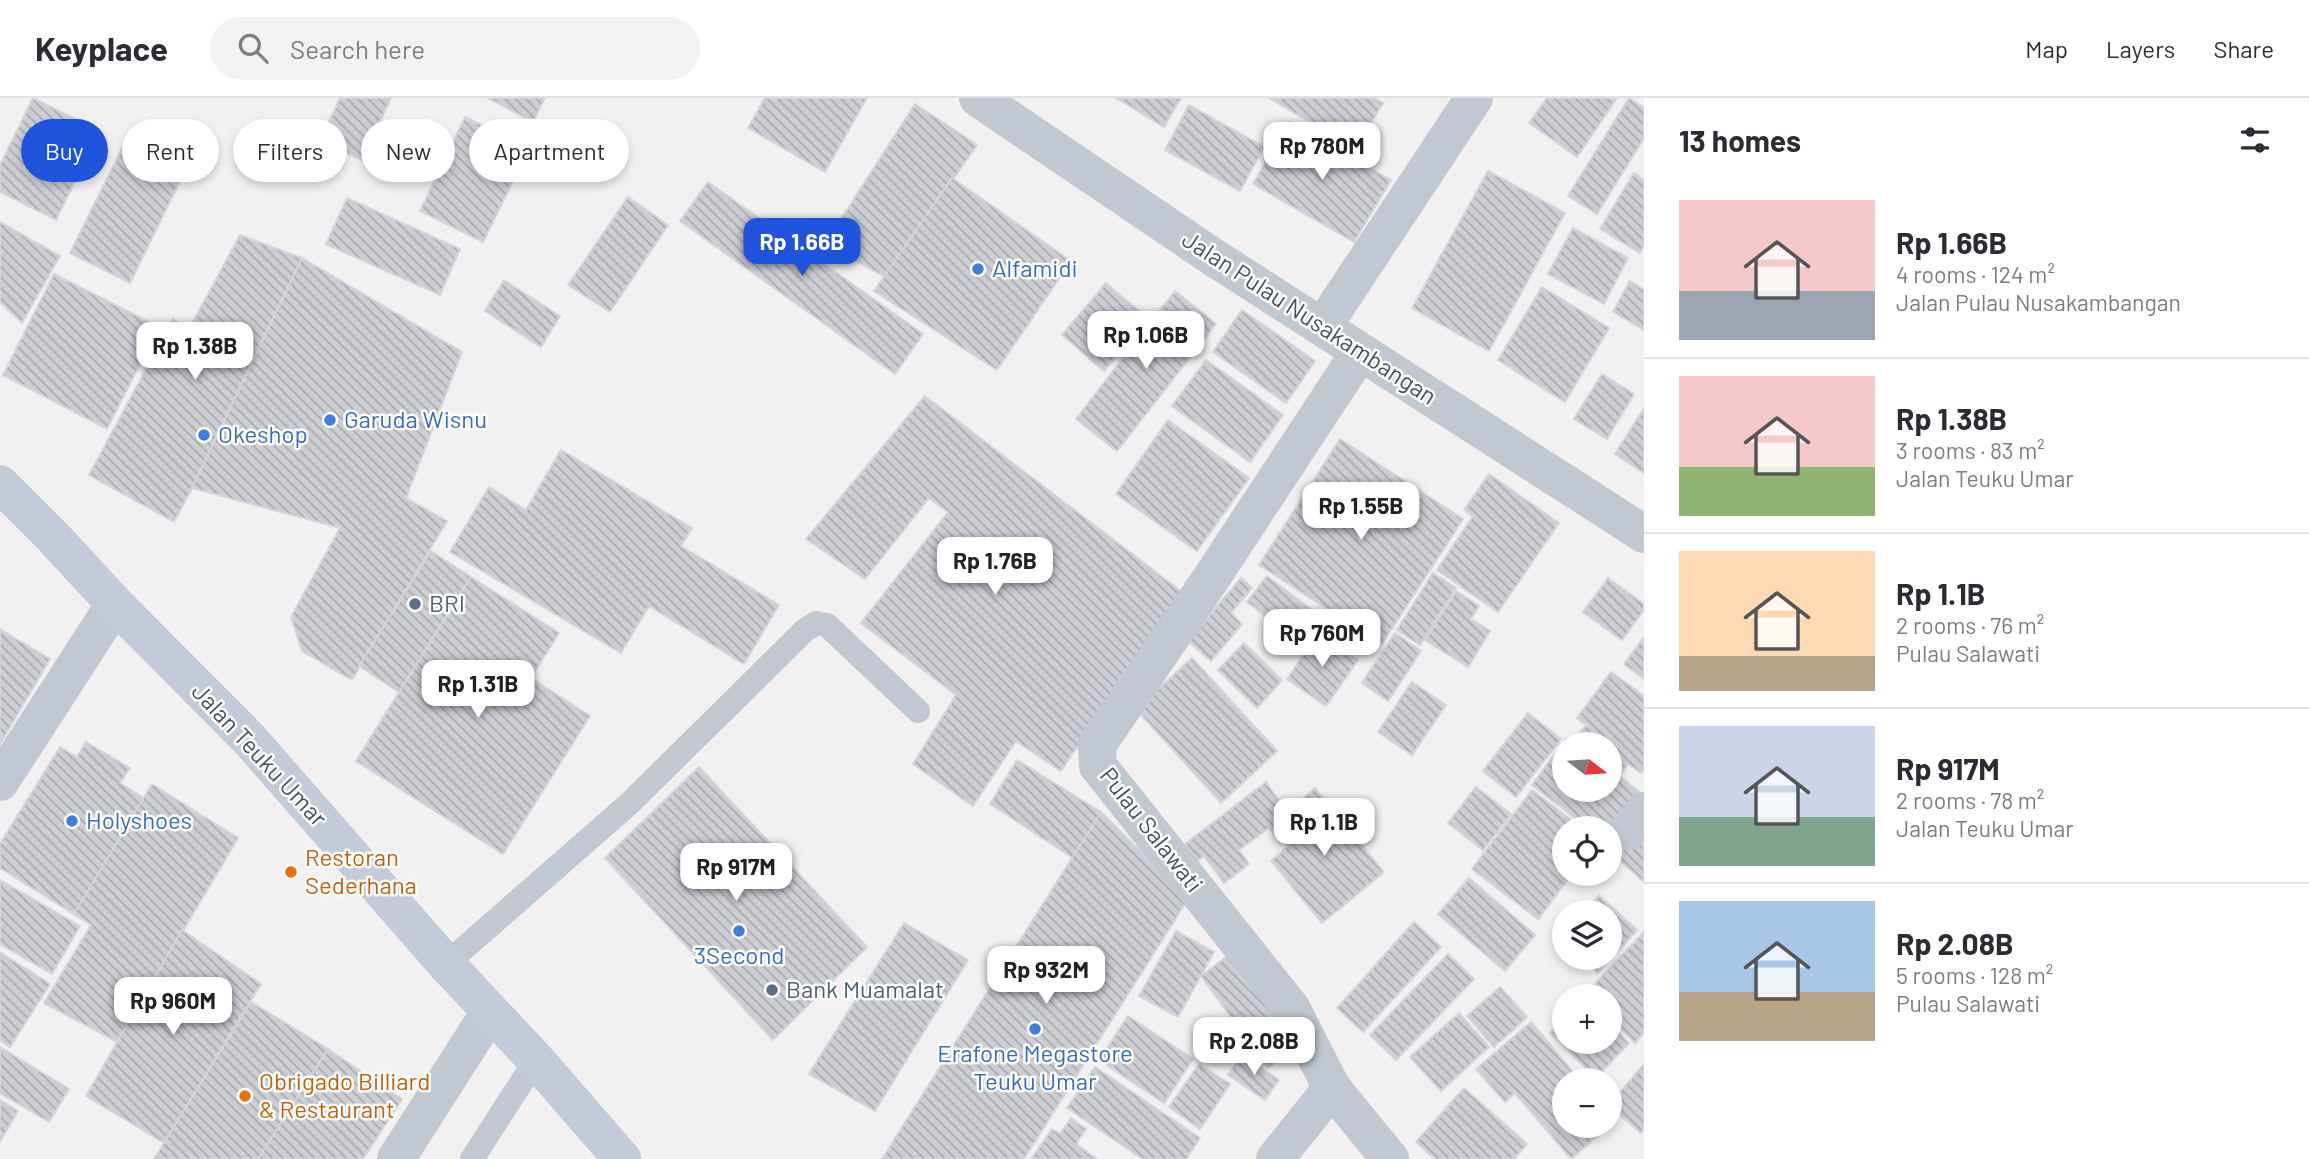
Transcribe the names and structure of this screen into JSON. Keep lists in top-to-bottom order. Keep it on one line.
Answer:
{"streets":{"main road":["Jalan Teuku Umar"],"street":["Jalan Pulau Nusakambangan","Pulau Salawati"]},"crossings":[["Jalan Pulau Nusakambangan","Pulau Salawati"]],"places":["Alfamidi","Garuda Wisnu","Okeshop","BRI","Holyshoes","Restoran Sederhana","3Second","Bank Muamalat","Erafone Megastore Teuku Umar","Obrigado Billiard & Restaurant"],"north":"right","page":{"header":"Keyplace","search":"Search here","nav":["Map","Layers","Share"],"heading":"13 homes","chip":["Buy","Rent","Filters","New","Apartment"],"price":["Rp 780M","Rp 1.66B","Rp 1.06B","Rp 1.38B","Rp 1.55B","Rp 1.76B","Rp 760M","Rp 1.31B","Rp 1.1B","Rp 917M","Rp 932M","Rp 960M","Rp 2.08B"],"list":[{"name":"Rp 1.66B","note":"4 rooms · 124 m² · Jalan Pulau Nusakambangan"},{"name":"Rp 1.38B","note":"3 rooms · 83 m² · Jalan Teuku Umar"},{"name":"Rp 1.1B","note":"2 rooms · 76 m² · Pulau Salawati"},{"name":"Rp 917M","note":"2 rooms · 78 m² · Jalan Teuku Umar"},{"name":"Rp 2.08B","note":"5 rooms · 128 m² · Pulau Salawati"}],"map_buttons":["+","−"]}}
